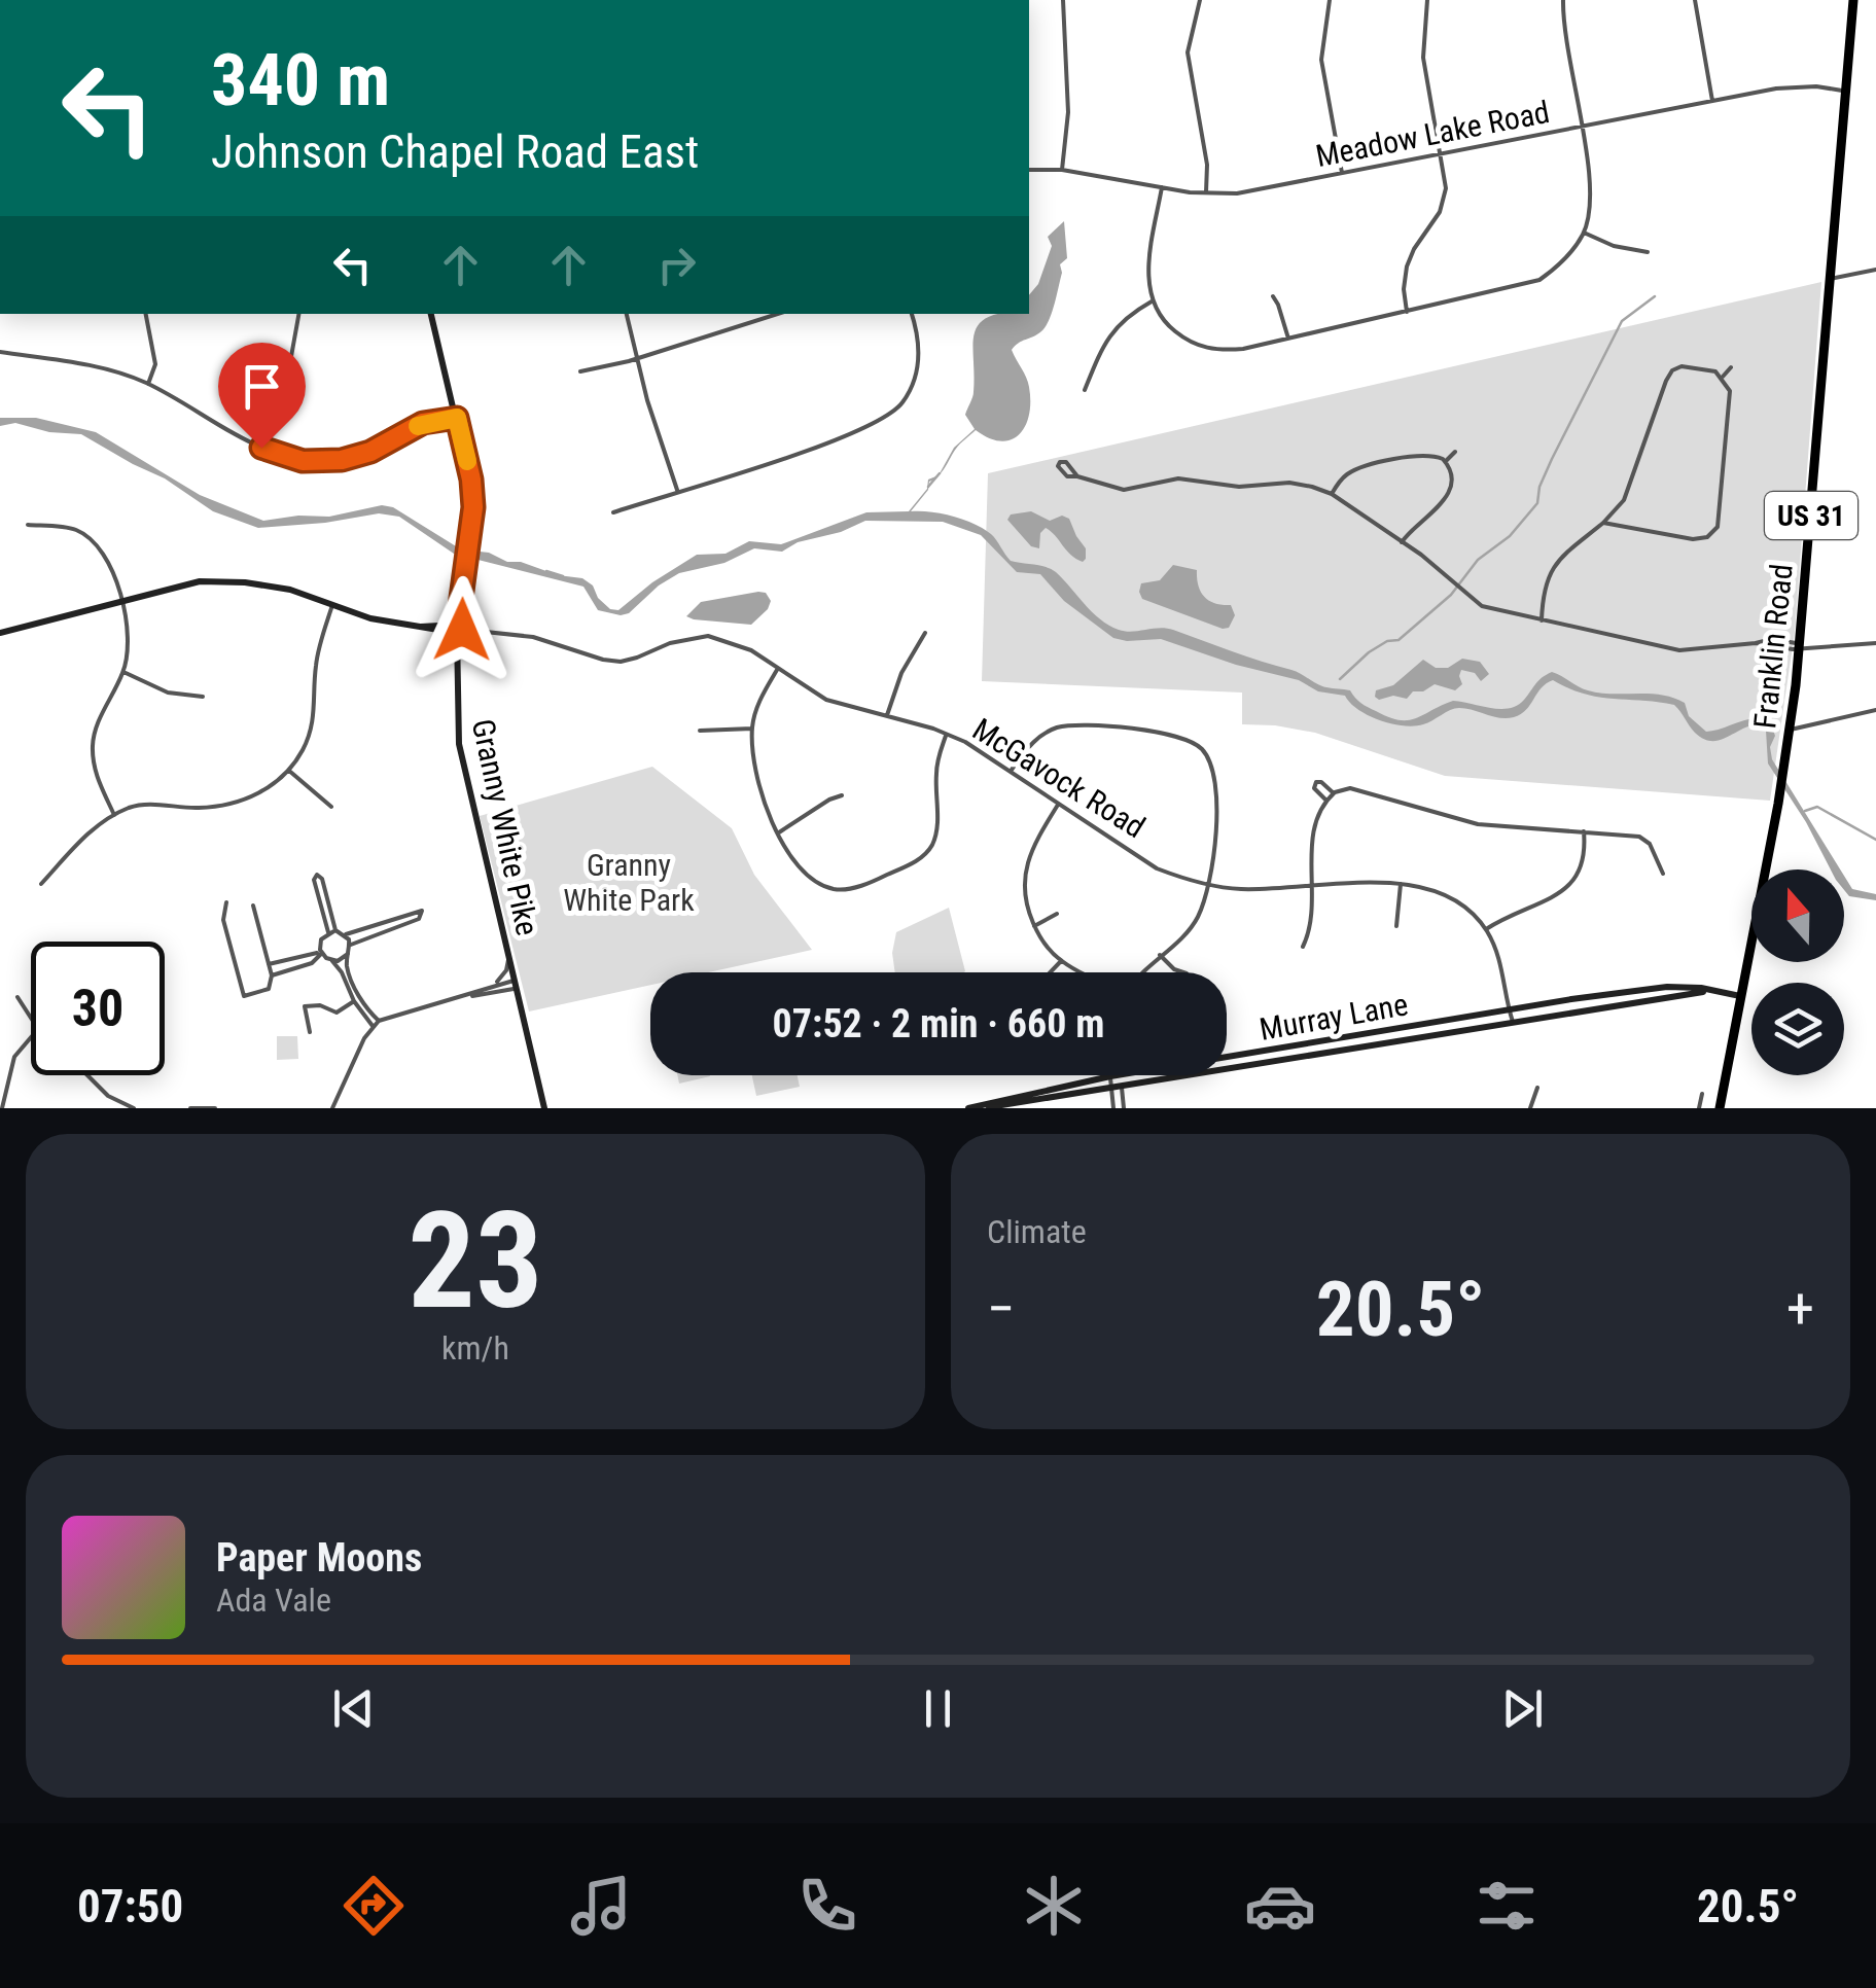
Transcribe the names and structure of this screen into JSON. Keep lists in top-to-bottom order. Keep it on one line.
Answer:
{"streets":{"main road":["US 31","Franklin Road","Granny White Pike","Murray Lane"],"street":["Meadow Lake Road","McGavock Road"]},"crossings":[["Meadow Lake Road","Franklin Road"],["Franklin Road","Murray Lane"],["McGavock Road","Granny White Pike"],["McGavock Road","Murray Lane"]],"parks":["Granny White Park"],"north":"top","page":{"turn":["340 m","Johnson Chapel Road East"],"limit":"30","trip":"07:52 · 2 min · 660 m","tile":[["23","km/h"],"Climate"],"heat":["−","20.5°","+"],"song":["Paper Moons","Ada Vale"],"tabs":["07:50","20.5°"]}}
